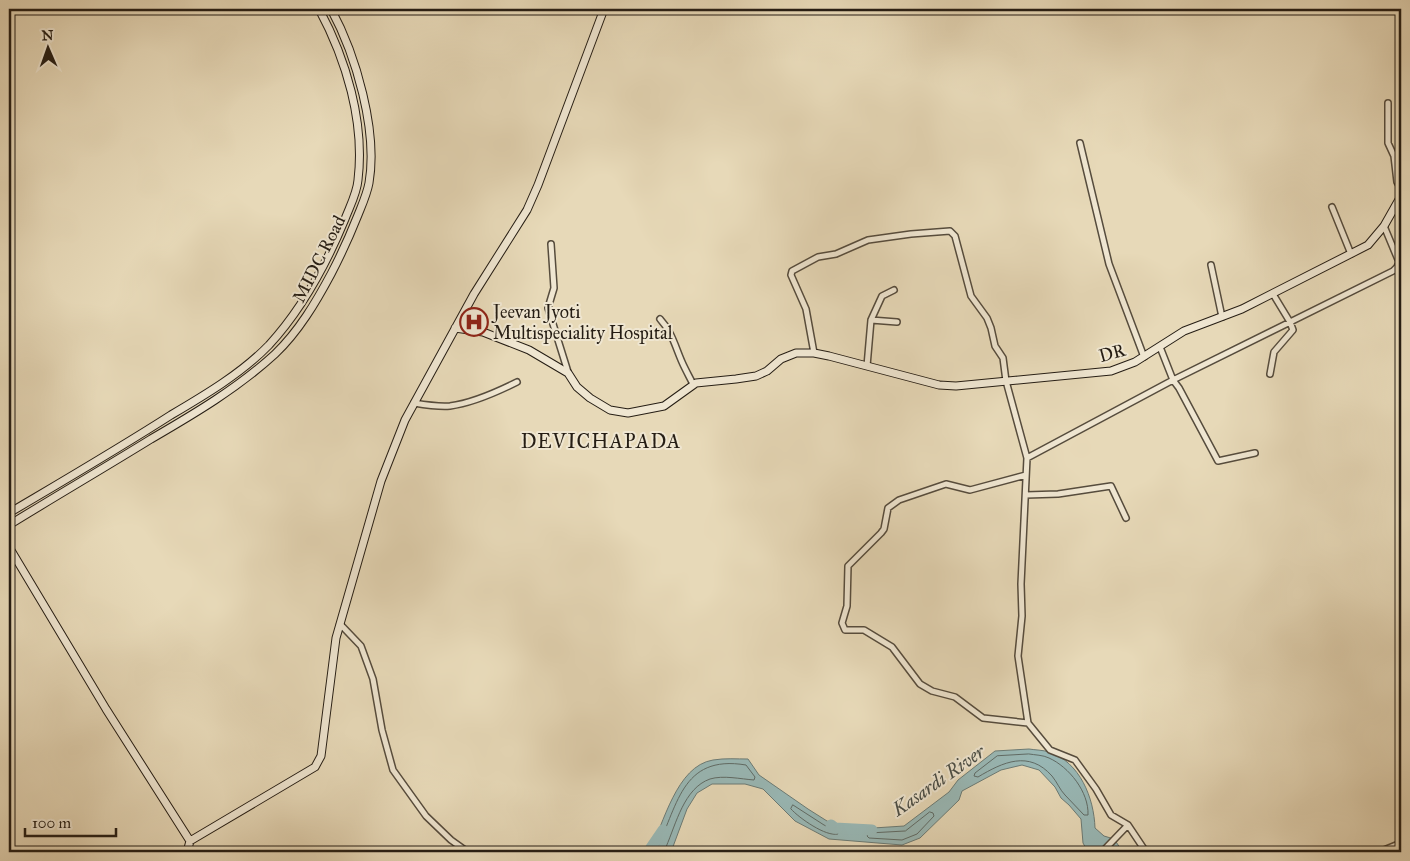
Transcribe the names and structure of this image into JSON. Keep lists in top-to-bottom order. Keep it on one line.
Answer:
{"streets":{"main road":["MIDC Road","DR"]},"districts":["DEVICHAPADA"],"water":["Kasardi River"],"places":{"hospital":["Jeevan Jyoti Multispeciality Hospital"]},"scale_bar":"100 m","north":"top"}
